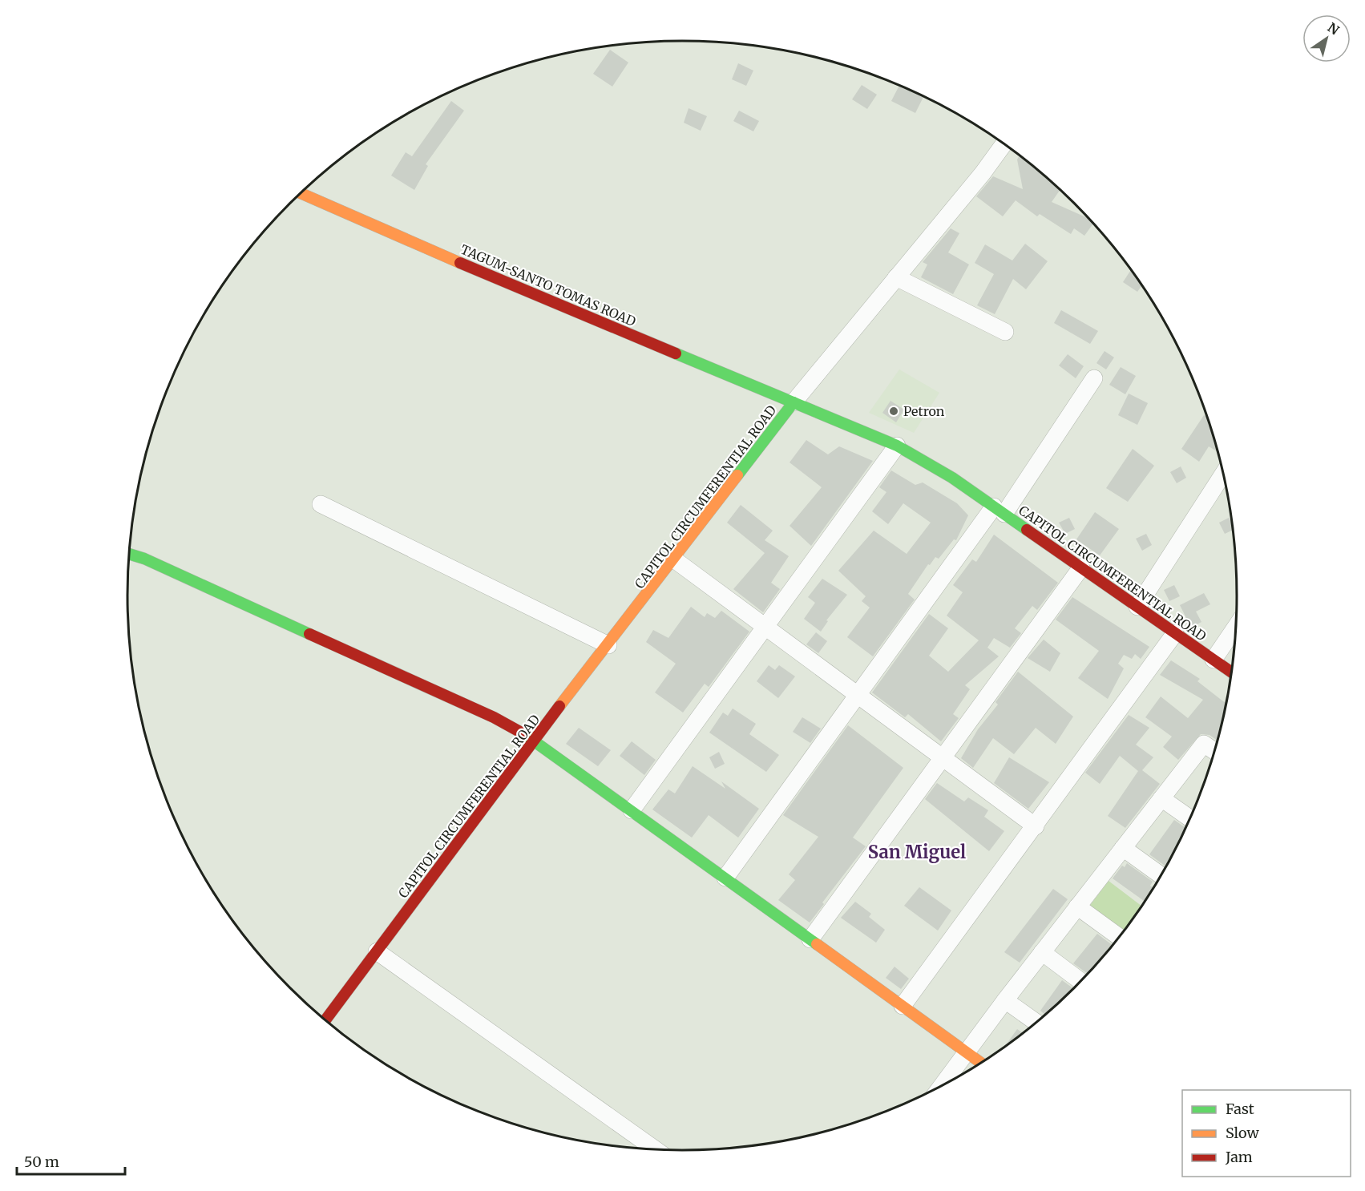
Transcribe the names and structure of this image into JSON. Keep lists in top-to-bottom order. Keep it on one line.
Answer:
{"streets":{"main road":["TAGUM-SANTO TOMAS ROAD","CAPITOL CIRCUMFERENTIAL ROAD"]},"crossings":[["TAGUM-SANTO TOMAS ROAD","CAPITOL CIRCUMFERENTIAL ROAD"]],"districts":["San Miguel"],"places":["Petron"],"legend":["Fast","Slow","Jam"],"scale_bar":"50 m","north":"top right"}
